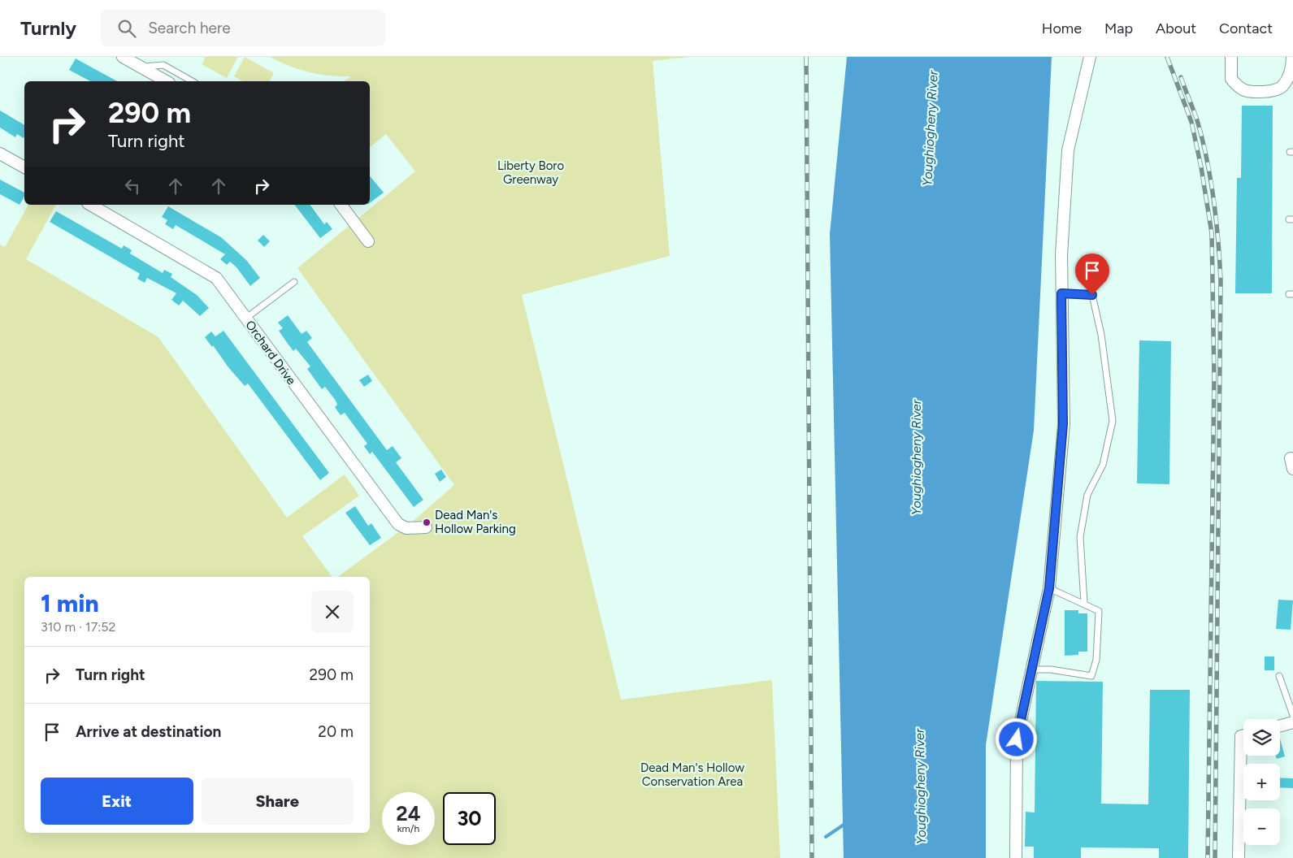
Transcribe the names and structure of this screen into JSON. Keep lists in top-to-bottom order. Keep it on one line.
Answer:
{"streets":{"street":["Orchard Drive"]},"water":["Youghiogheny River"],"parks":["Liberty Boro Greenway","Dead Man's Hollow Conservation Area"],"places":["Dead Man's Hollow Parking"],"page":{"header":"Turnly","search":"Search here","nav":["Home","Map","About","Contact"],"turn":["290 m","Turn right"],"heading":["1 min","310 m · 17:52"],"list":[{"name":"Turn right","value":"290 m"},{"name":"Arrive at destination","value":"20 m"}],"map_buttons":["+","−"],"buttons":["Exit","Share"],"speed":"24 km/h","limit":"30"}}
